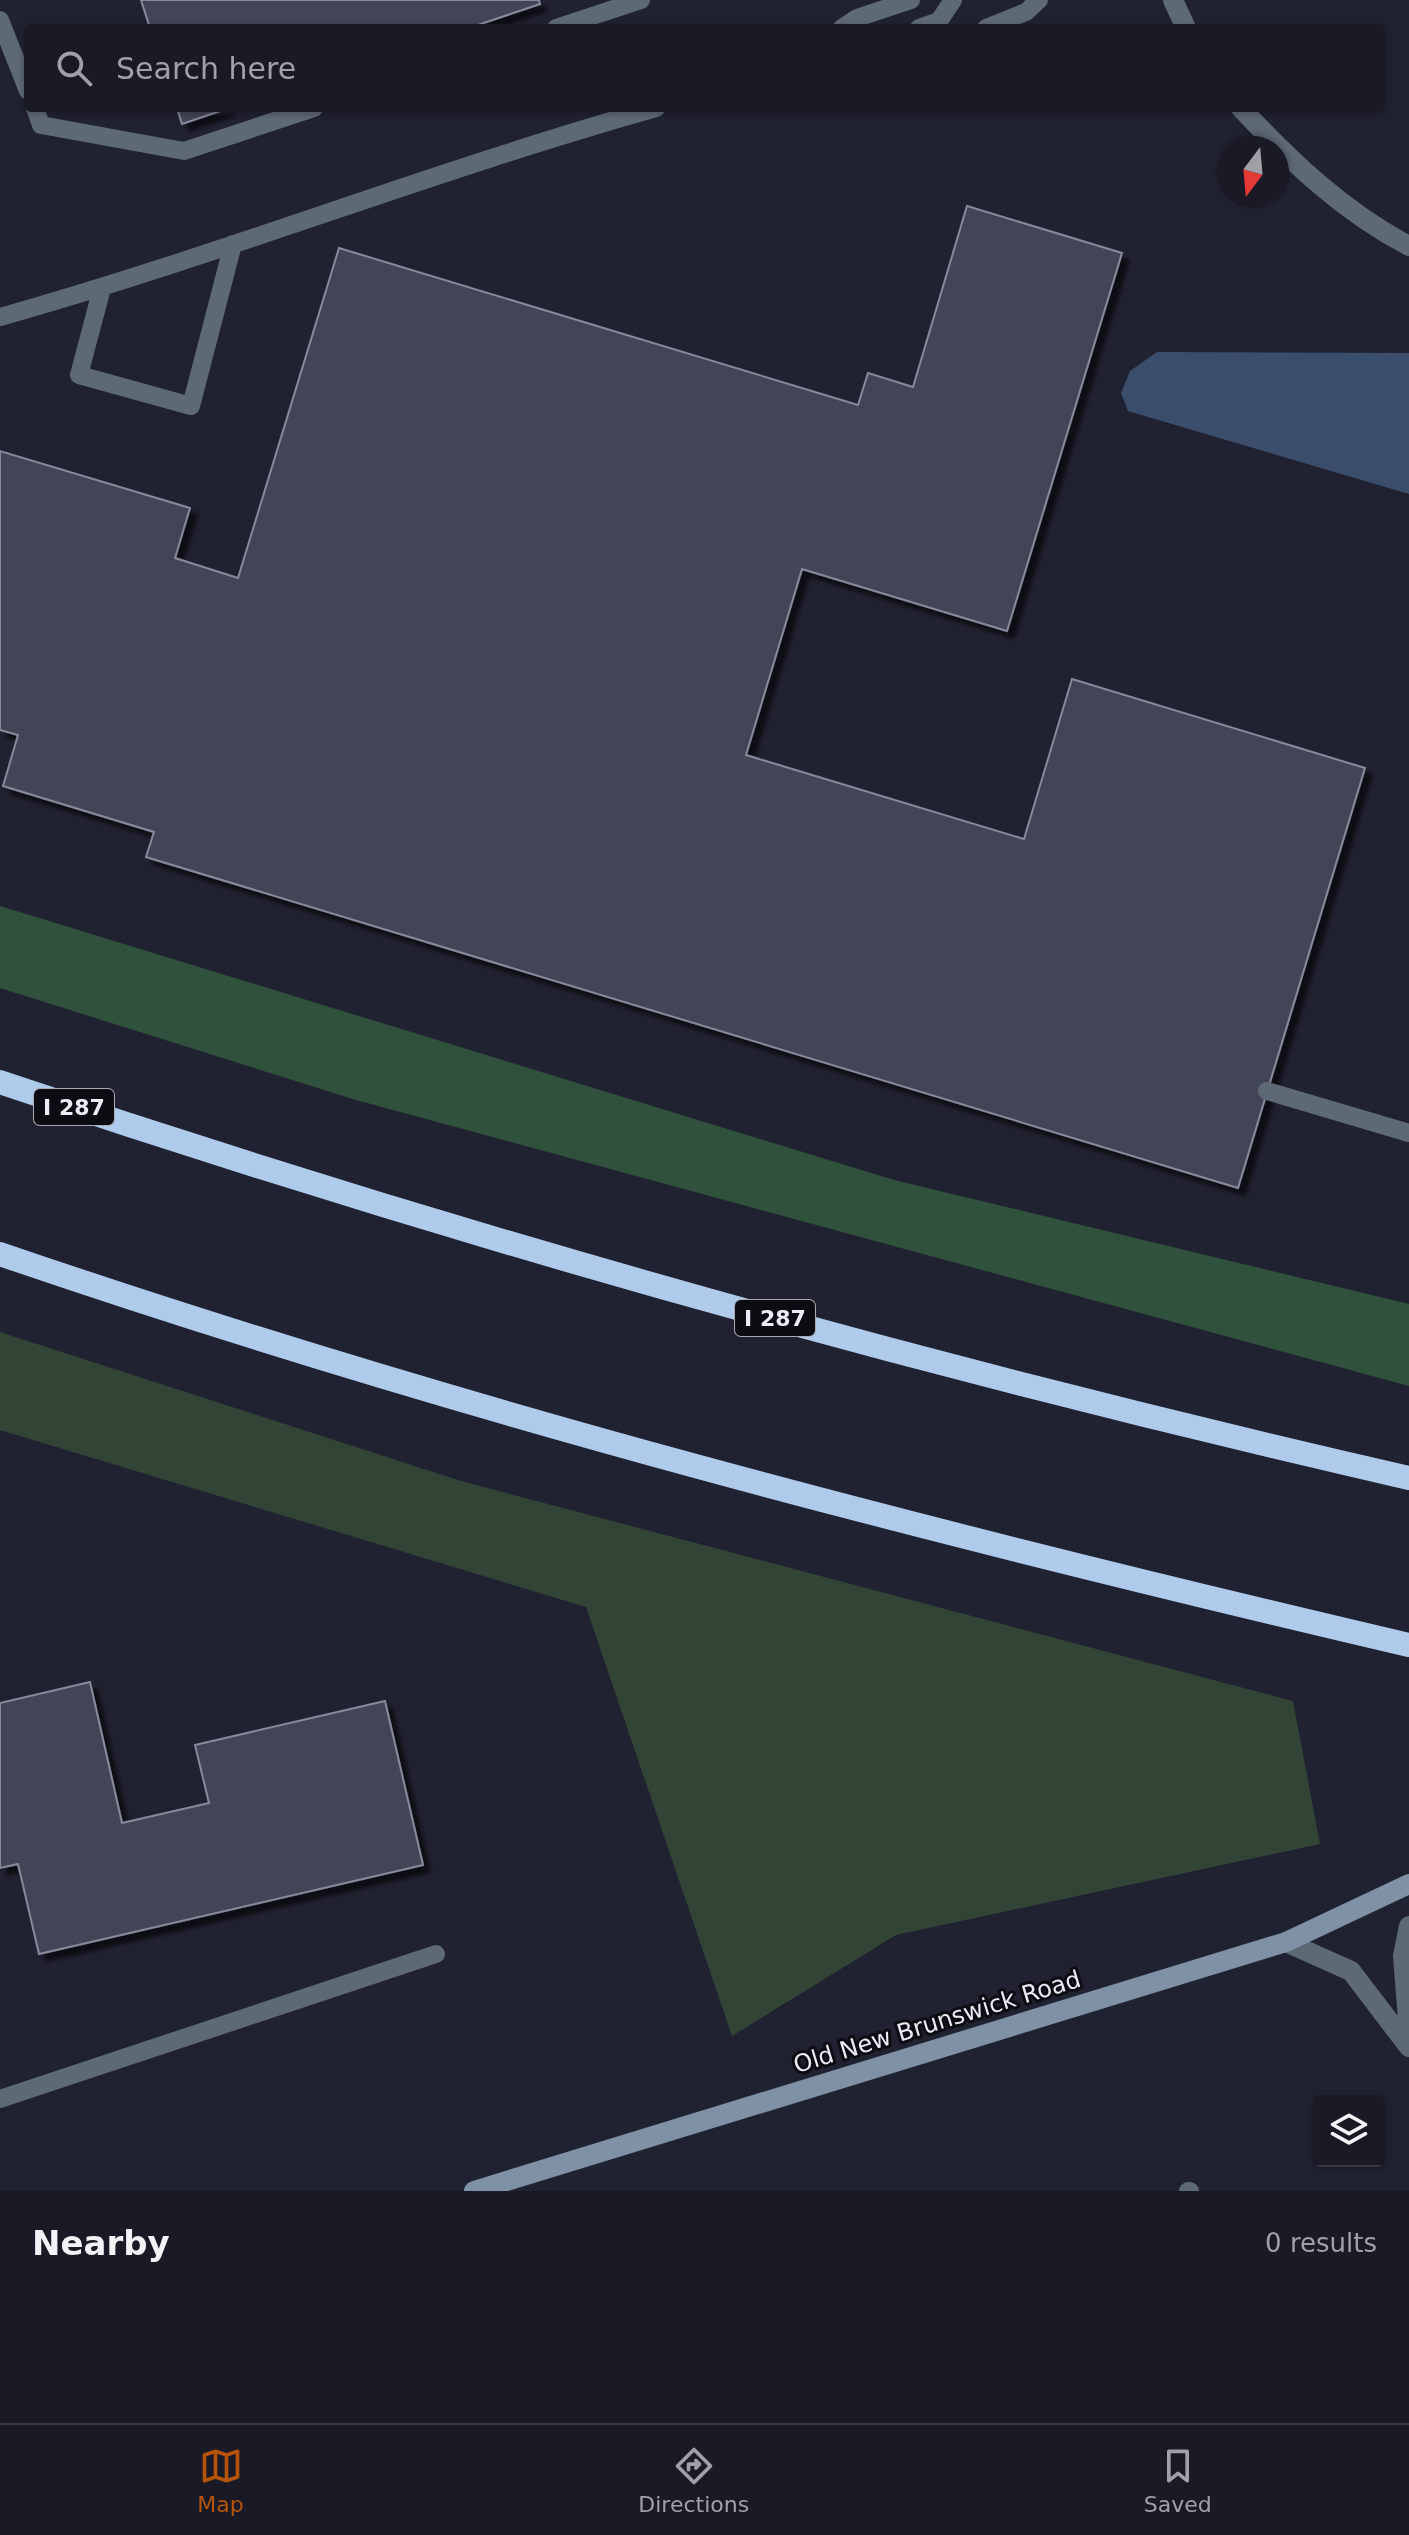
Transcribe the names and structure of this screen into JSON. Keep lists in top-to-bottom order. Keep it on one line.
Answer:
{"streets":{"highway":["I 287"],"main road":["Old New Brunswick Road"]},"north":"bottom","page":{"search":"Search here","heading":["Nearby","0 results"],"nav":["Map","Directions","Saved"]}}
